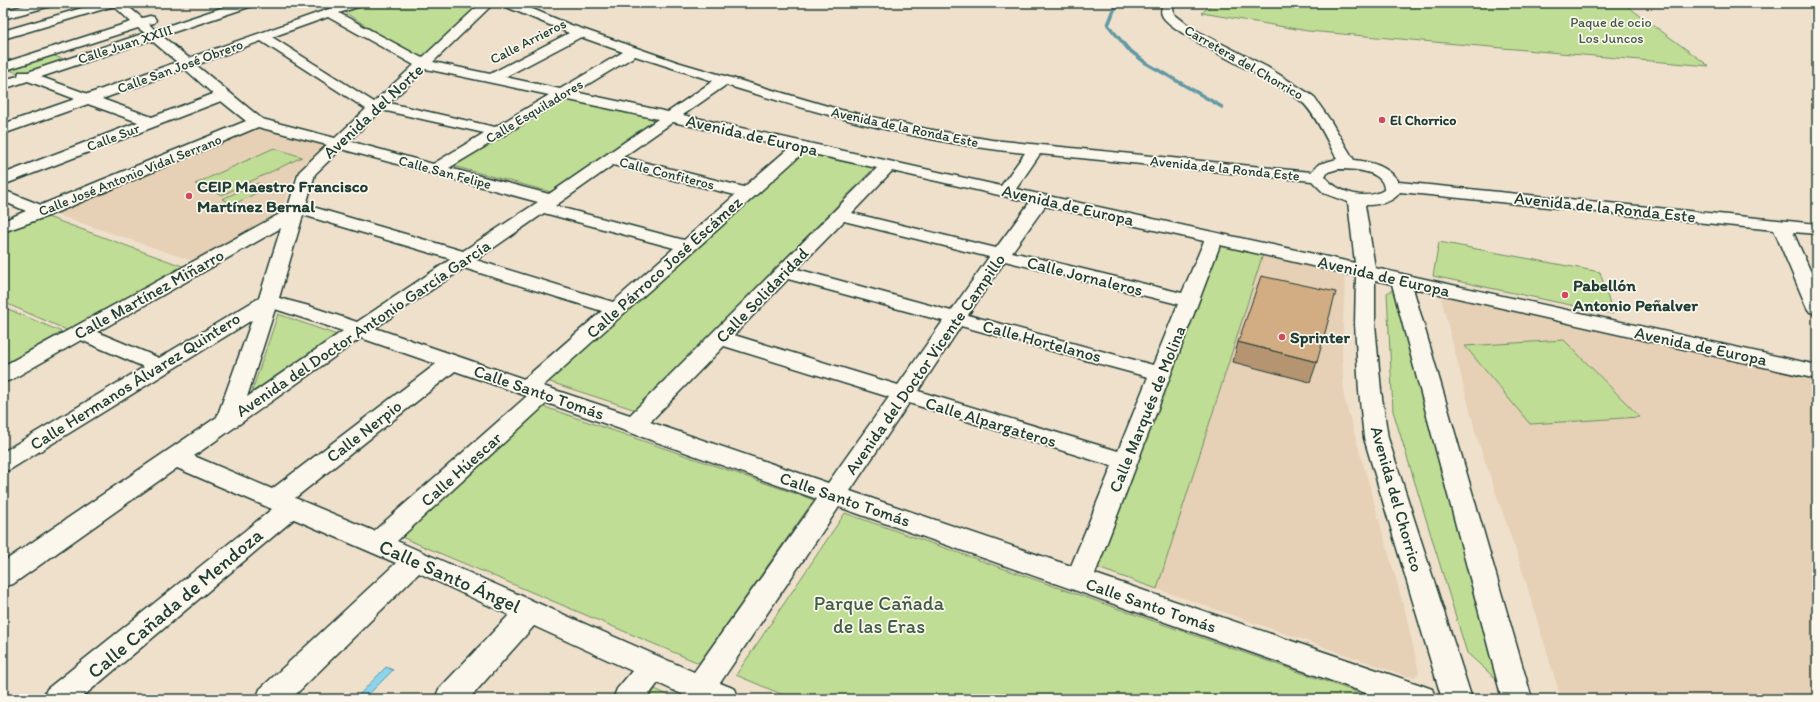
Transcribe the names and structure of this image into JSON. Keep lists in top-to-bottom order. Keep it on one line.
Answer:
{"streets":{"street":["Calle Arrieros","Calle Juan XXIII","Carretera del Chorrico","Calle San José Obrero","Avenida del Norte","Calle Esquiladores","Avenida de la Ronda Este","Avenida de Europa","Calle Sur","Calle San Felipe","Calle Confiteros","Calle José Antonio Vidal Serrano","Calle Párroco José Escámez","Calle Jornaleros","Calle Martínez Miñarro","Calle Solidaridad","Avenida del Doctor Antonio García García","Calle Hortelanos","Avenida del Doctor Vicente Campillo","Calle Hermanos Álvarez Quintero","Calle Santo Tomás","Calle Marqués de Molina","Calle Alpargateros","Calle Nerpio","Calle Húescar","Avenida del Chorrico","Calle Santo Ángel","Calle Cañada de Mendoza"]},"crossings":[["Calle Arrieros","Avenida de la Ronda Este"],["Calle Arrieros","Avenida de Europa"],["Calle San José Obrero","Avenida de Europa"],["Avenida del Norte","Avenida de Europa"],["Avenida del Norte","Calle San Felipe"],["Avenida del Norte","Calle Martínez Miñarro"],["Avenida del Norte","Avenida del Doctor Antonio García García"],["Avenida del Norte","Calle Hermanos Álvarez Quintero"],["Avenida del Norte","Calle Santo Tomás"],["Calle Esquiladores","Avenida de la Ronda Este"],["Calle Esquiladores","Avenida de Europa"],["Calle Esquiladores","Calle San Felipe"],["Avenida de la Ronda Este","Avenida del Doctor Antonio García García"],["Avenida de Europa","Calle Párroco José Escámez"],["Avenida de Europa","Calle Solidaridad"],["Avenida de Europa","Avenida del Doctor Antonio García García"],["Avenida de Europa","Avenida del Doctor Vicente Campillo"],["Avenida de Europa","Calle Marqués de Molina"],["Avenida de Europa","Avenida del Chorrico"],["Calle San Felipe","Calle José Antonio Vidal Serrano"],["Calle San Felipe","Calle Párroco José Escámez"],["Calle San Felipe","Avenida del Doctor Antonio García García"],["Calle Confiteros","Calle Párroco José Escámez"],["Calle Confiteros","Avenida del Doctor Antonio García García"],["Calle Párroco José Escámez","Calle Santo Tomás"],["Calle Párroco José Escámez","Calle Húescar"],["Calle Jornaleros","Calle Solidaridad"],["Calle Jornaleros","Avenida del Doctor Vicente Campillo"],["Calle Jornaleros","Calle Marqués de Molina"],["Calle Solidaridad","Calle Hortelanos"],["Calle Solidaridad","Calle Santo Tomás"],["Calle Solidaridad","Calle Alpargateros"],["Avenida del Doctor Antonio García García","Calle Santo Tomás"],["Avenida del Doctor Antonio García García","Calle Santo Ángel"],["Calle Hortelanos","Avenida del Doctor Vicente Campillo"],["Calle Hortelanos","Calle Marqués de Molina"],["Avenida del Doctor Vicente Campillo","Calle Santo Tomás"],["Avenida del Doctor Vicente Campillo","Calle Alpargateros"],["Avenida del Doctor Vicente Campillo","Calle Santo Ángel"],["Calle Hermanos Álvarez Quintero","Calle Santo Tomás"],["Calle Santo Tomás","Calle Marqués de Molina"],["Calle Santo Tomás","Calle Nerpio"],["Calle Santo Tomás","Calle Húescar"],["Calle Marqués de Molina","Calle Alpargateros"],["Calle Nerpio","Calle Santo Ángel"],["Calle Nerpio","Calle Cañada de Mendoza"],["Calle Húescar","Calle Santo Ángel"],["Calle Santo Ángel","Calle Cañada de Mendoza"]],"parks":["Paque de ocio Los Juncos","Parque Cañada de las Eras"],"places":["El Chorrico","CEIP Maestro Francisco Martínez Bernal","Pabellón Antonio Peñalver","Sprinter"]}
